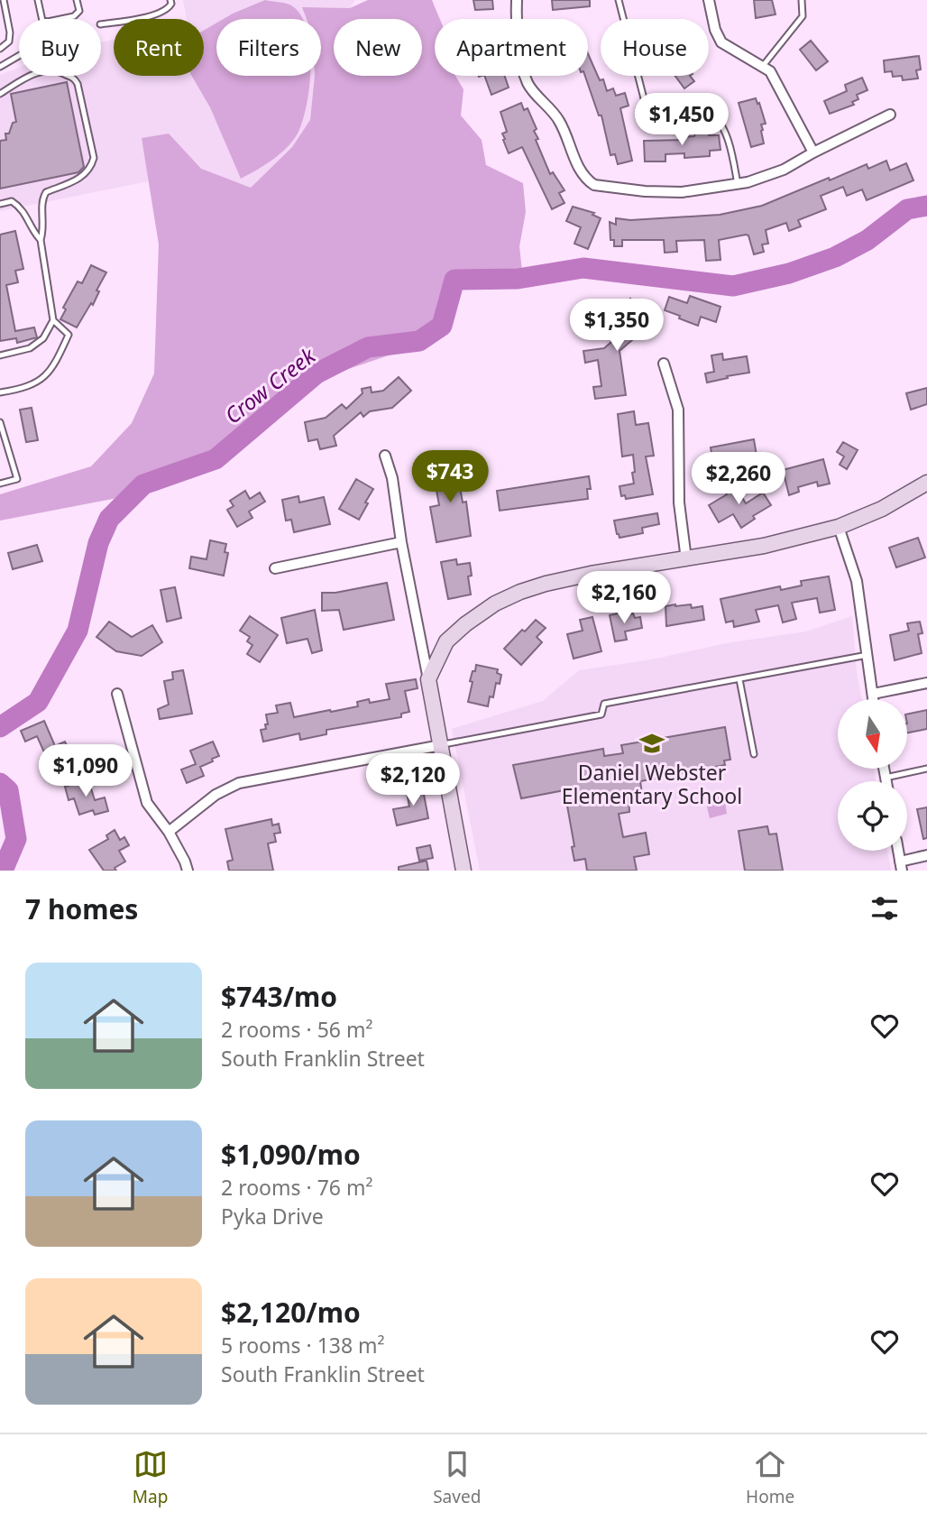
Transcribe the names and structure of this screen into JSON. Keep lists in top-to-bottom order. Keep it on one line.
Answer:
{"water":["Crow Creek"],"places":{"school or university":["Daniel Webster Elementary School"]},"north":"bottom","page":{"chip":["Buy","Rent","Filters","New","Apartment","House"],"price":["$1,450","$1,350","$743","$2,260","$2,160","$1,090","$2,120"],"heading":"7 homes","list":[{"name":"$743/mo","note":"2 rooms · 56 m² · South Franklin Street"},{"name":"$1,090/mo","note":"2 rooms · 76 m² · Pyka Drive"},{"name":"$2,120/mo","note":"5 rooms · 138 m² · South Franklin Street"}],"tabs":["Map","Saved","Home"]}}
